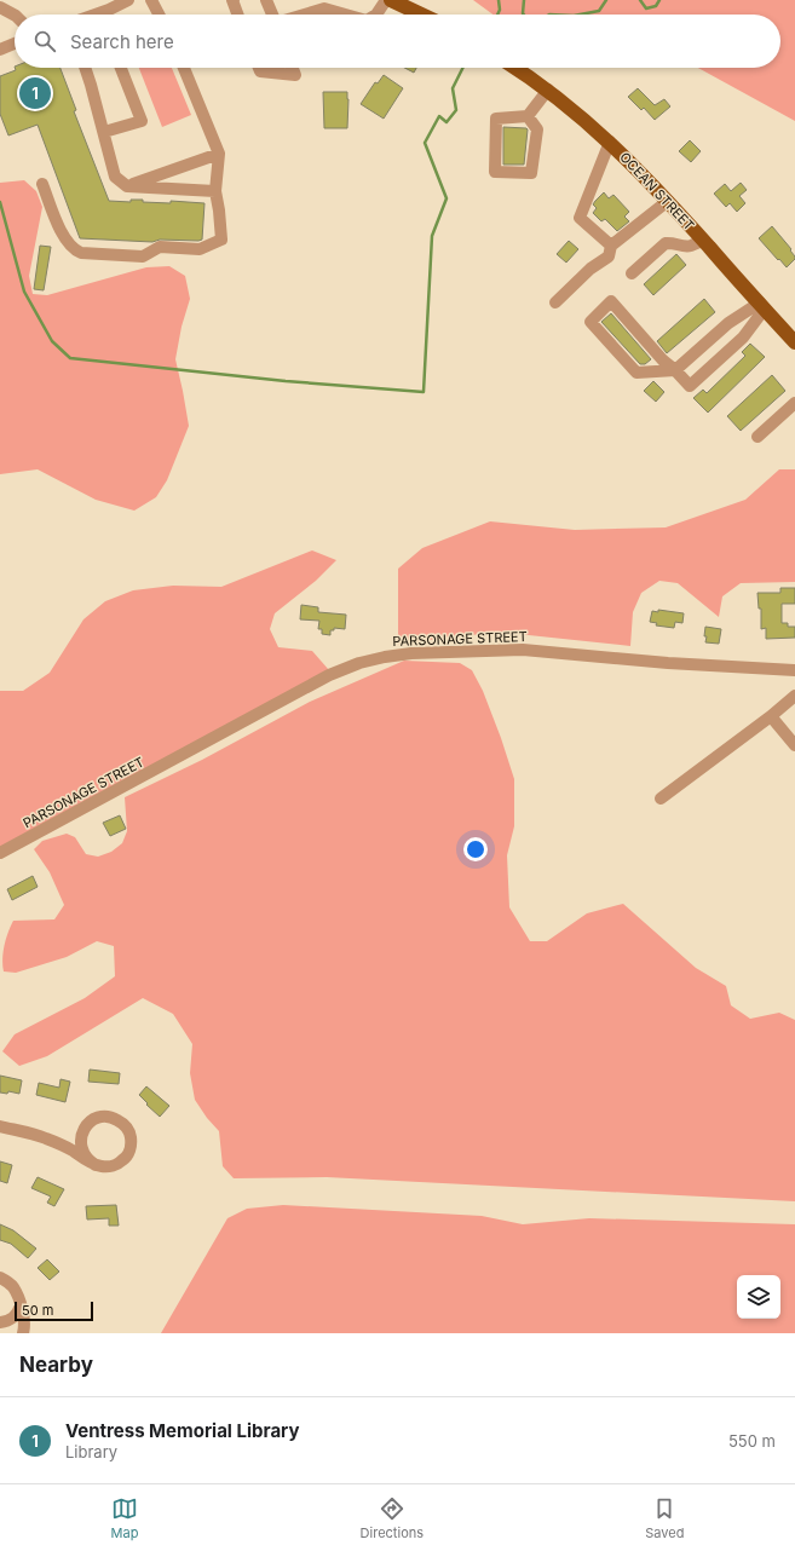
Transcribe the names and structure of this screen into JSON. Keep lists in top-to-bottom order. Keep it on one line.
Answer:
{"streets":{"main road":["OCEAN STREET"],"street":["PARSONAGE STREET"]},"scale_bar":"50 m","page":{"search":"Search here","pins":"1","scale":"50 m","heading":"Nearby","list":[{"mark":"1","name":"Ventress Memorial Library","note":"Library","value":"550 m"}],"nav":["Map","Directions","Saved"]}}
